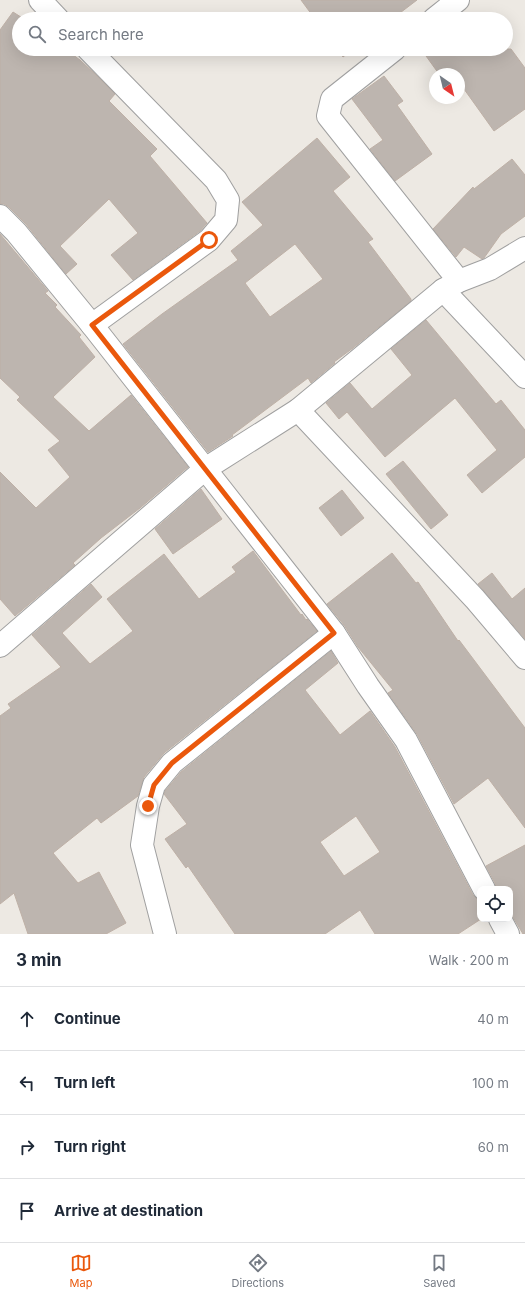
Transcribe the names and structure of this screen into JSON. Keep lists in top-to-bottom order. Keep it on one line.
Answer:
{"north":"bottom right","page":{"search":"Search here","heading":["3 min","Walk · 200 m"],"list":[["Continue","40 m"],["Turn left","100 m"],["Turn right","60 m"],"Arrive at destination"],"nav":["Map","Directions","Saved"]}}
